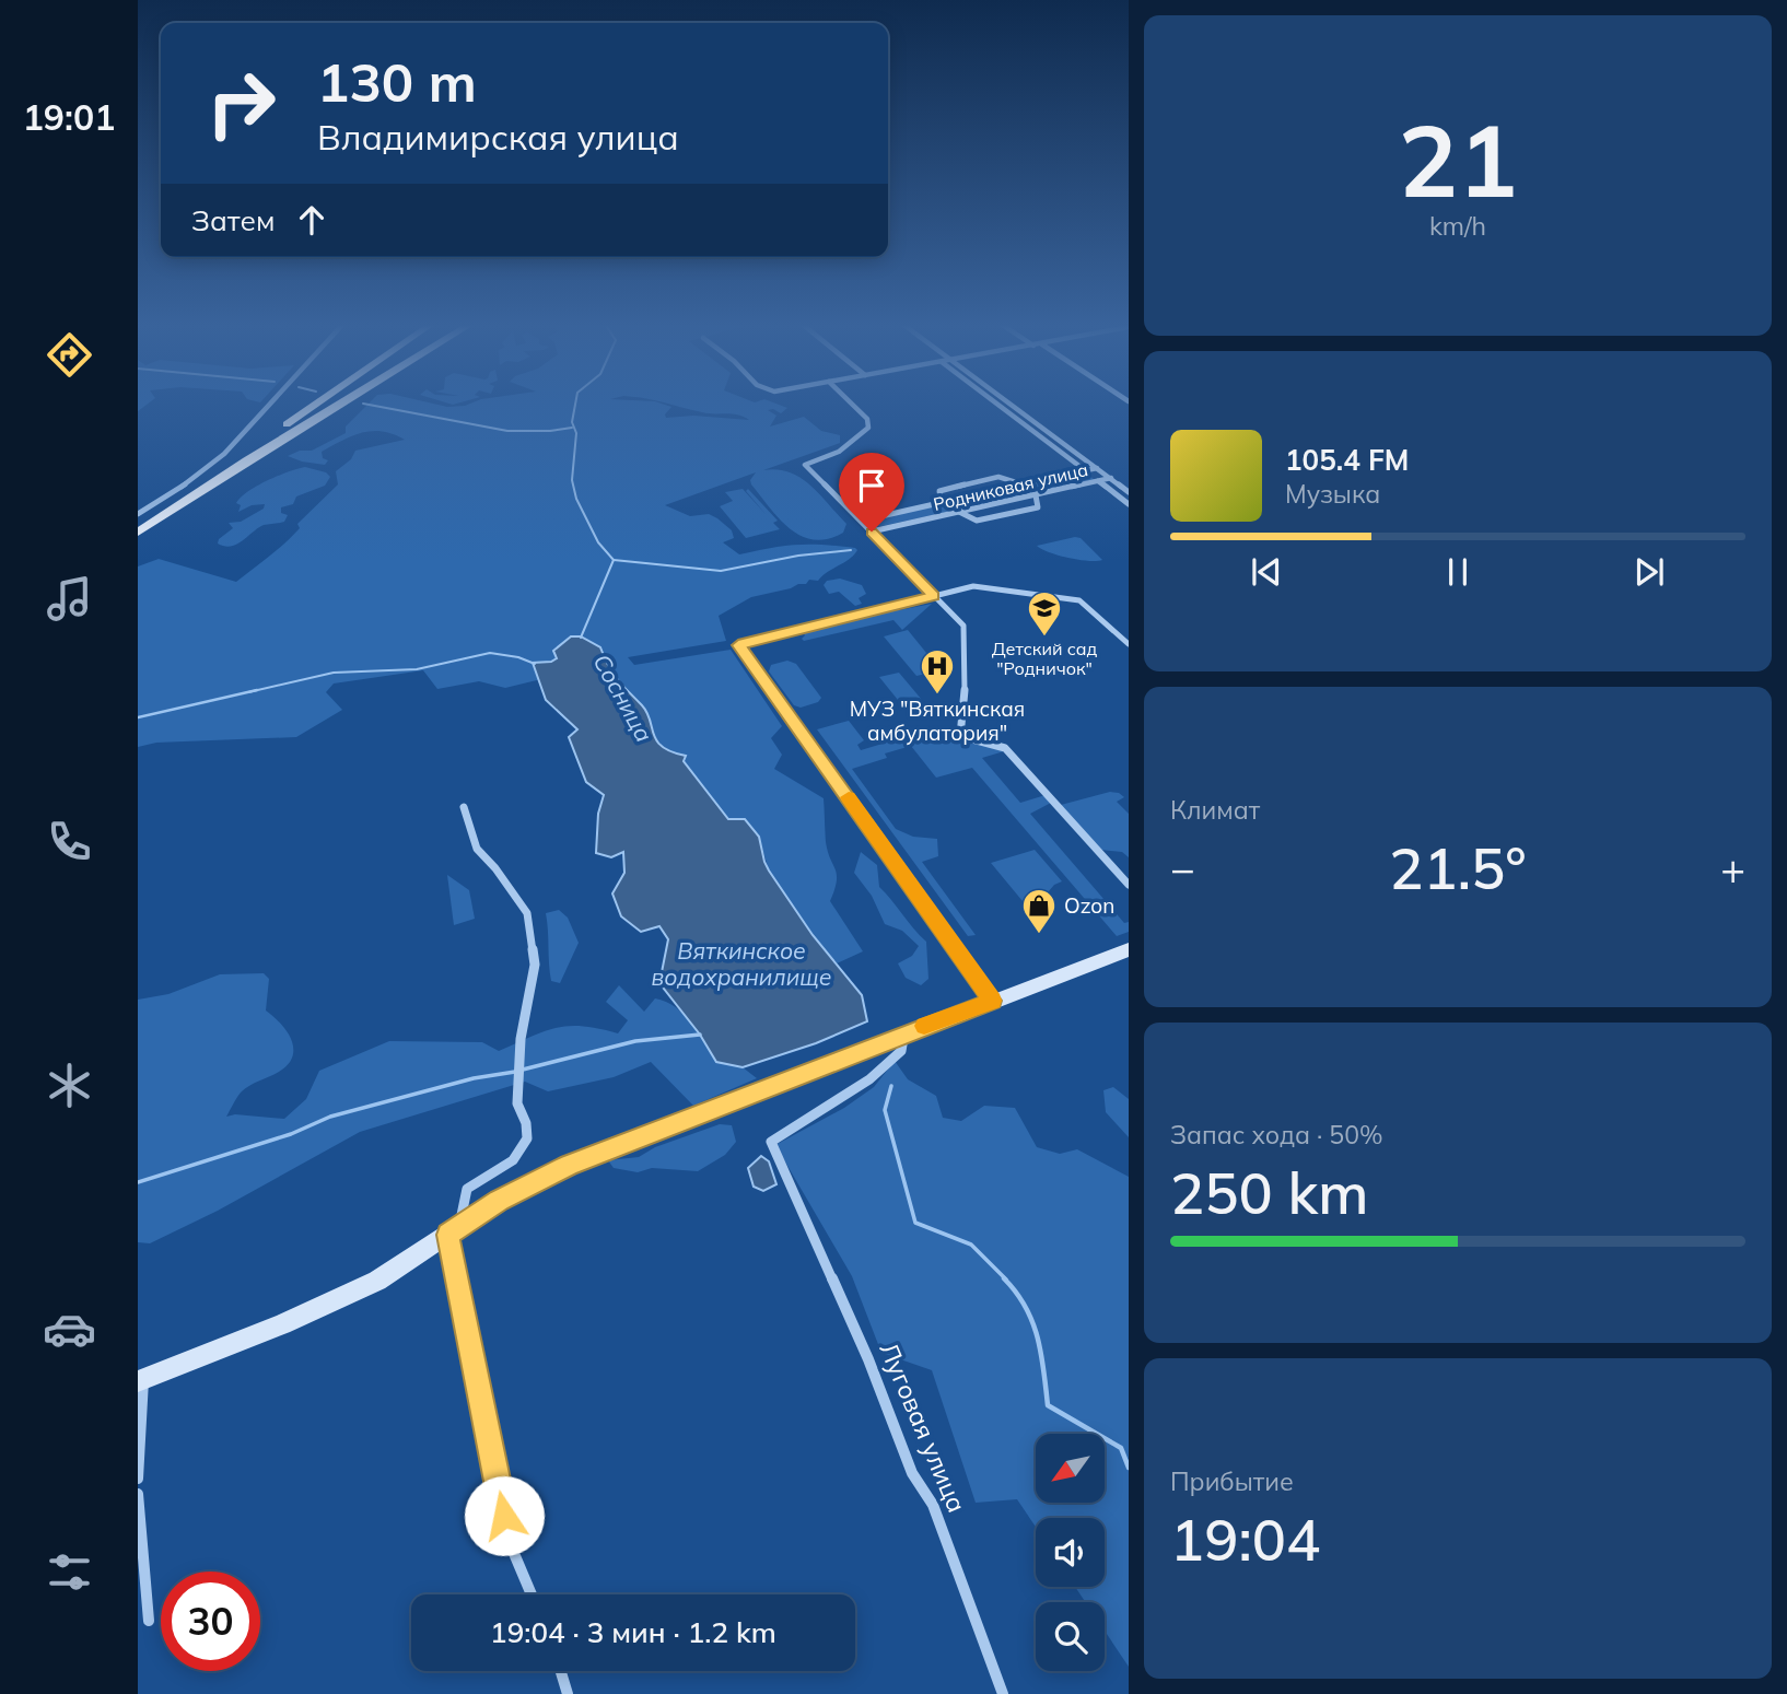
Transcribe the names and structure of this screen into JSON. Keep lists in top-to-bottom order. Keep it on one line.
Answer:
{"streets":{"street":["Родниковая улица","Луговая улица"]},"water":["Сосница","Вяткинское водохранилище"],"places":{"school or university":["Детский сад \"Родничок\""],"hospital":["МУЗ \"Вяткинская амбулатория\""],"shop":["Ozon"]},"north":"bottom left","page":{"tabs":"19:01","tile":[["21","km/h"],"Климат",["Запас хода · 50%","250 km"],["Прибытие","19:04"]],"turn":["130 m","Владимирская улица"],"then":"Затем","song":["105.4 FM","Музыка"],"heat":["−","21.5°","+"],"limit":"30","trip":"19:04 · 3 мин · 1.2 km"}}
